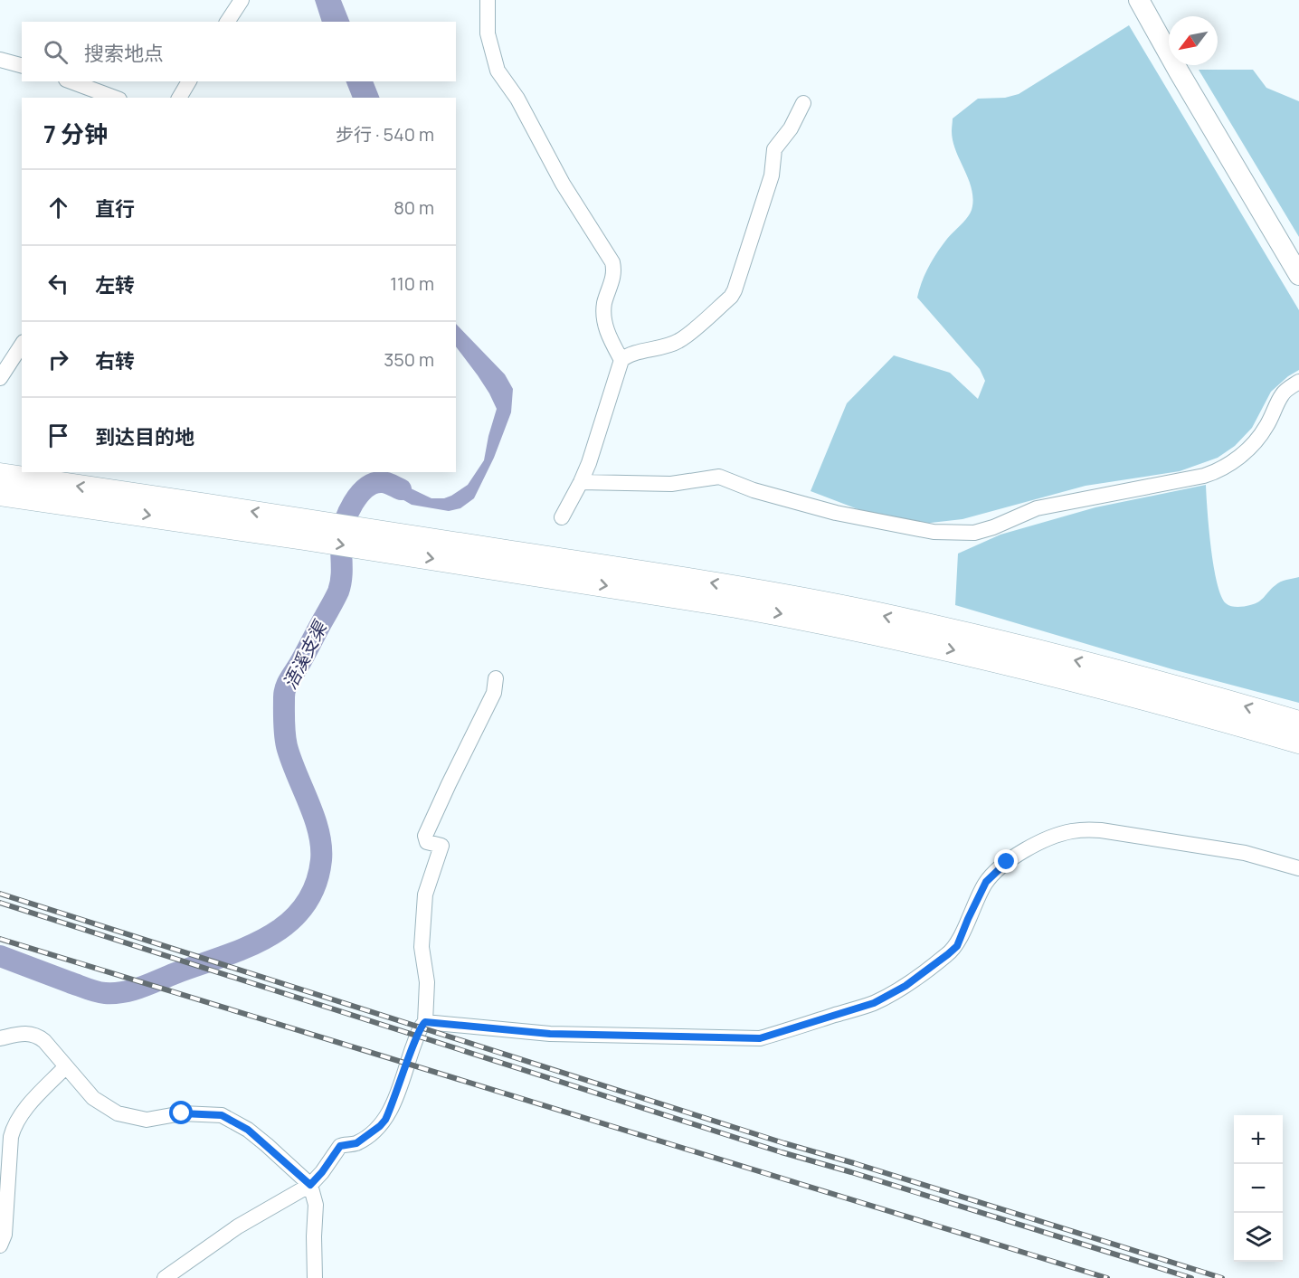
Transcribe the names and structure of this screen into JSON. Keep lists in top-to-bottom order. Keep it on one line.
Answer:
{"water":["浯溪支渠"],"north":"bottom left","page":{"search":"搜索地点","heading":["7 分钟","步行 · 540 m"],"list":[["直行","80 m"],["左转","110 m"],["右转","350 m"],"到达目的地"],"map_buttons":["+","−"]}}
